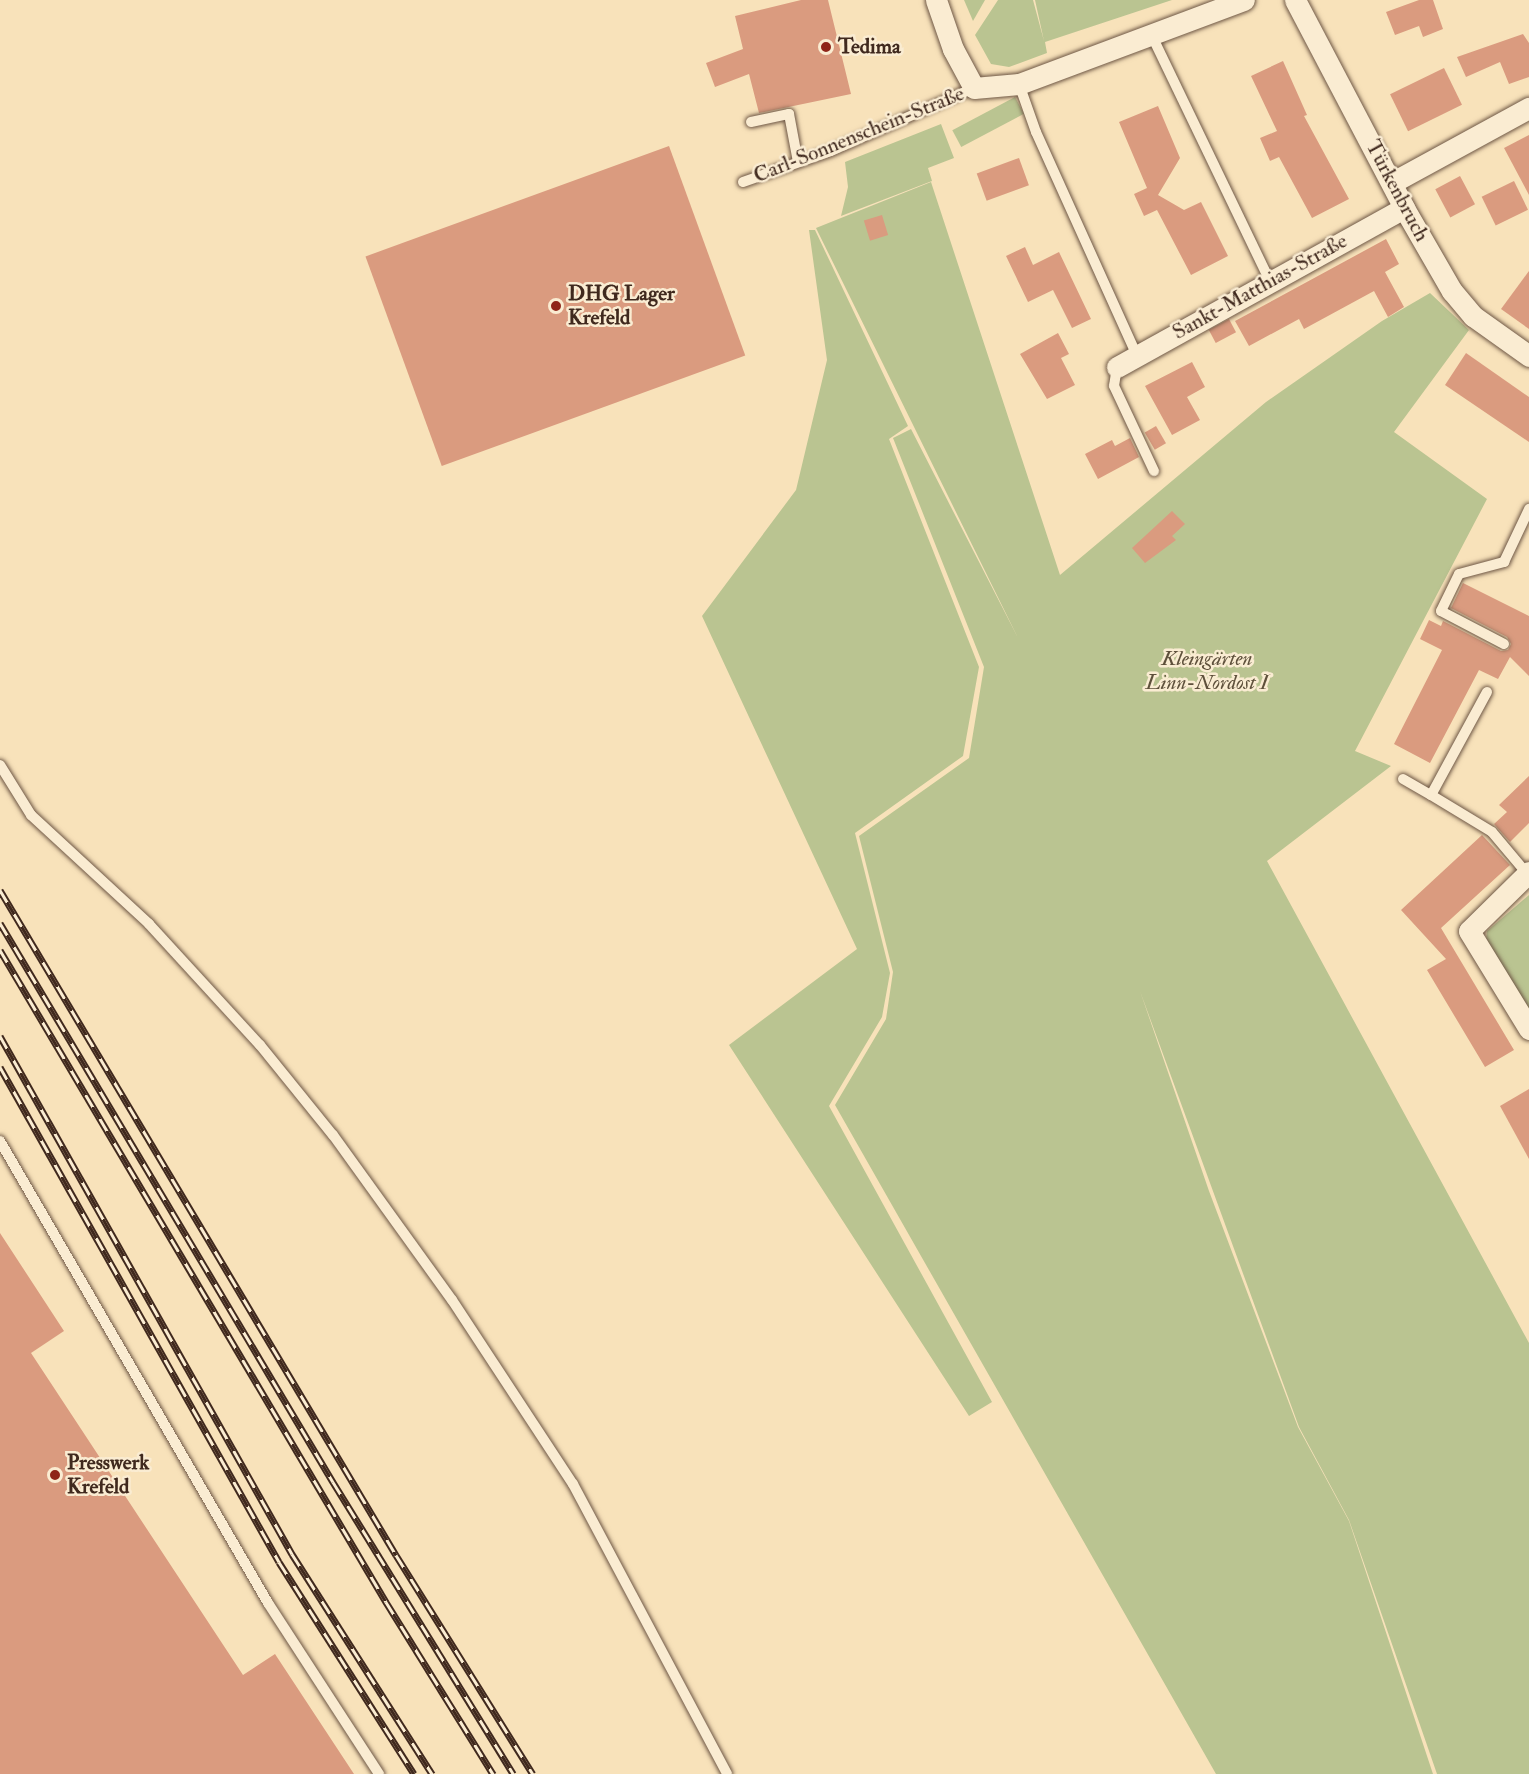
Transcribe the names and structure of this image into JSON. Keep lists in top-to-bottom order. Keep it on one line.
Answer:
{"streets":{"street":["Carl-Sonnenschein-Straße","Türkenbruch","Sankt-Matthias-Straße"]},"crossings":[["Türkenbruch","Sankt-Matthias-Straße"]],"parks":["Kleingärten Linn-Nordost I"],"places":["Tedima","DHG Lager Krefeld","Presswerk Krefeld"]}
